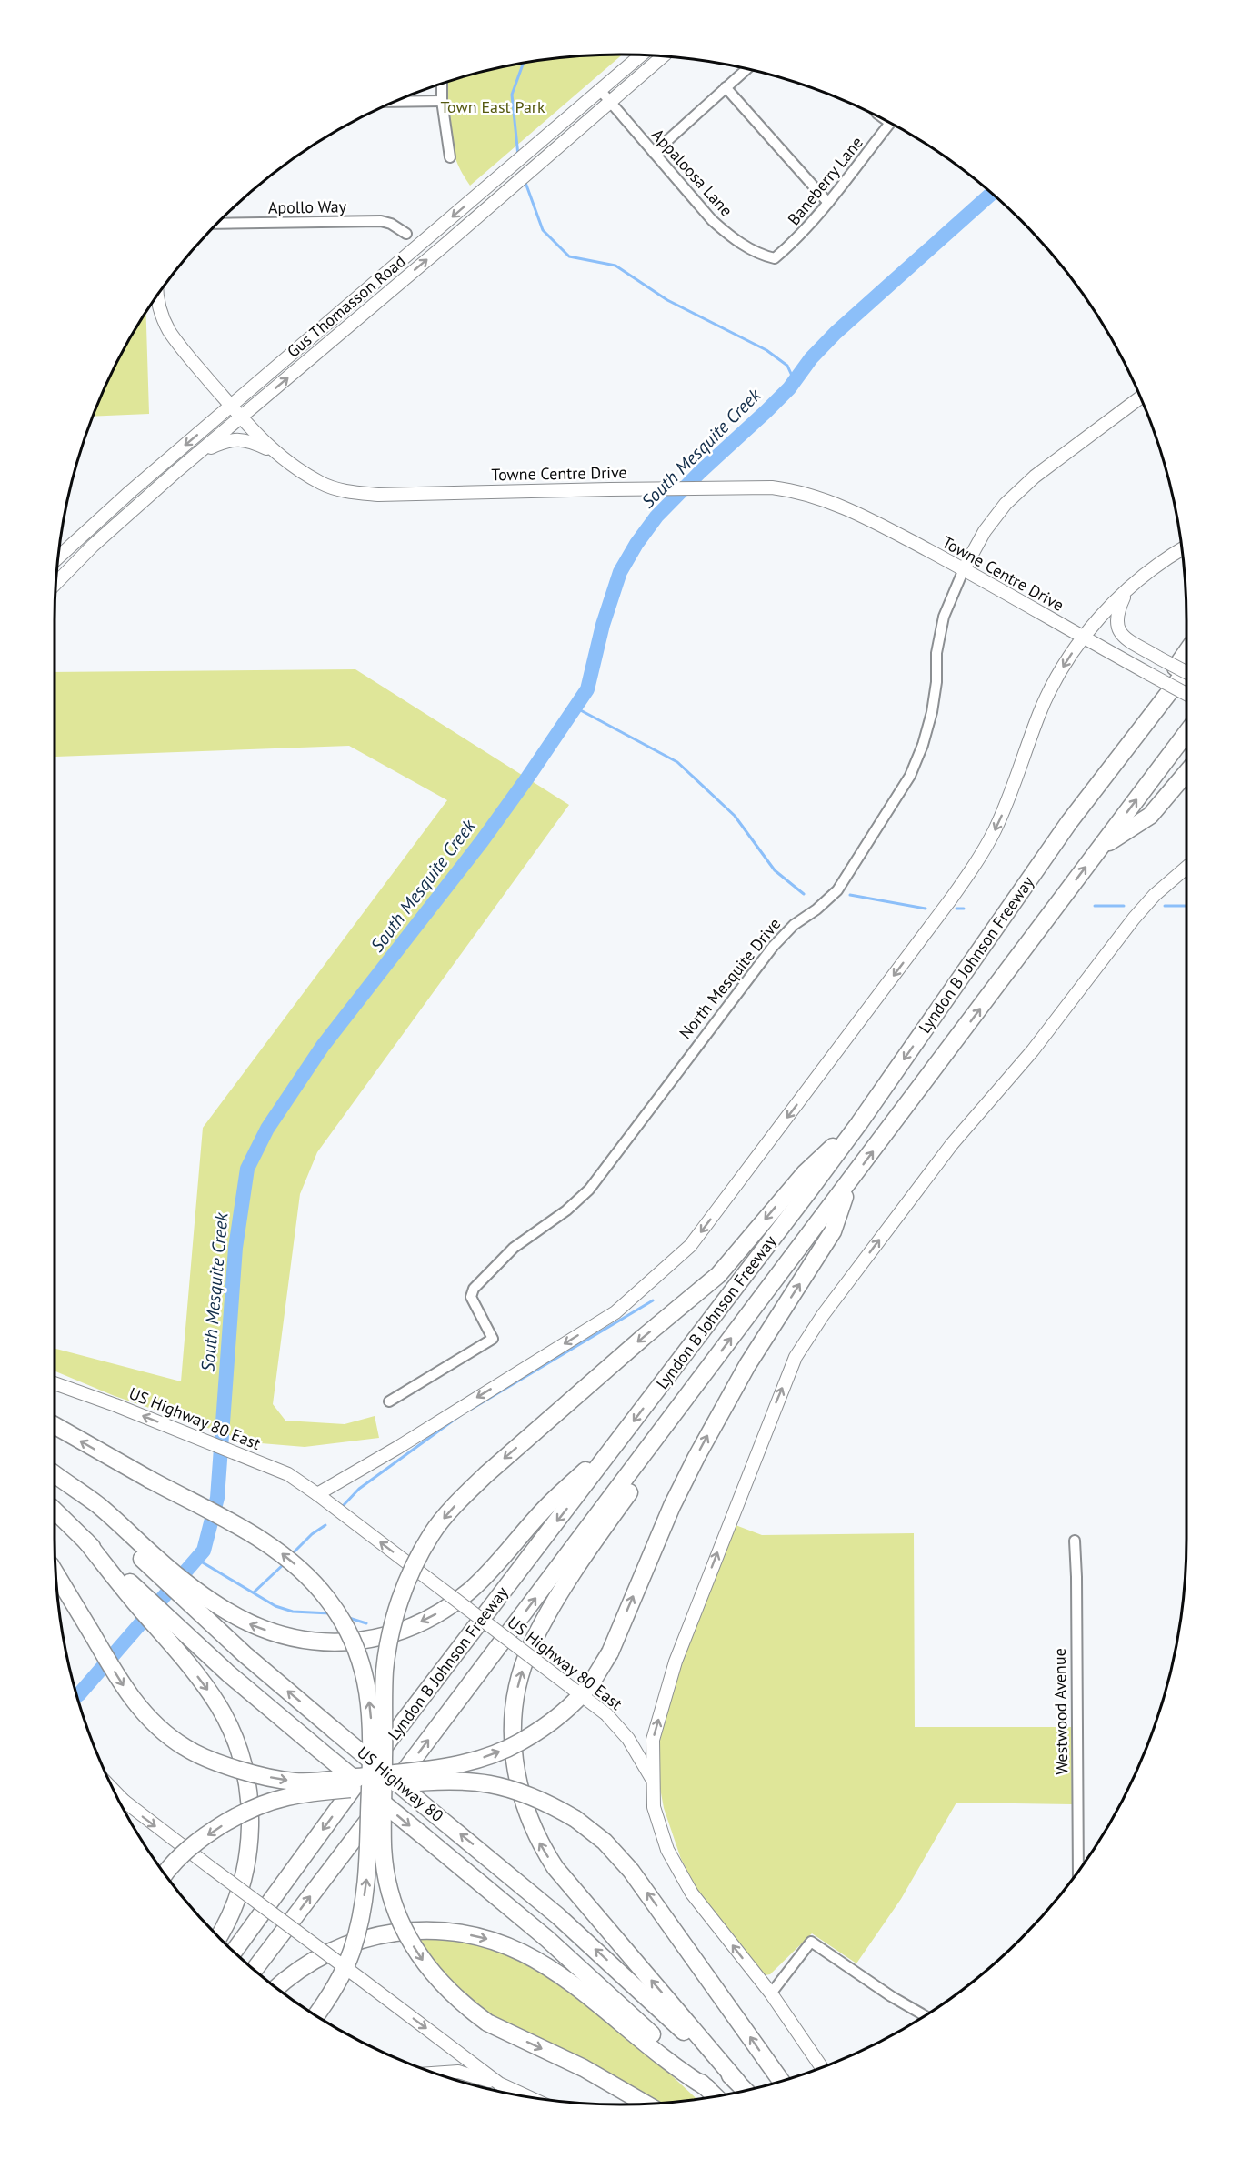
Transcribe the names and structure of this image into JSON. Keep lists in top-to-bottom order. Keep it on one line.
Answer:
{"streets":{"highway":["Lyndon B Johnson Freeway","US Highway 80"],"main road":["Gus Thomasson Road","Towne Centre Drive","North Mesquite Drive","US Highway 80 East"],"street":["Appaloosa Lane","Baneberry Lane","Apollo Way","Westwood Avenue"]},"crossings":[["Appaloosa Lane","Baneberry Lane"],["Appaloosa Lane","Gus Thomasson Road"],["Gus Thomasson Road","Towne Centre Drive"],["Towne Centre Drive","North Mesquite Drive"]],"one_way":["US Highway 80 East"],"water":["South Mesquite Creek"],"parks":["Town East Park"]}
